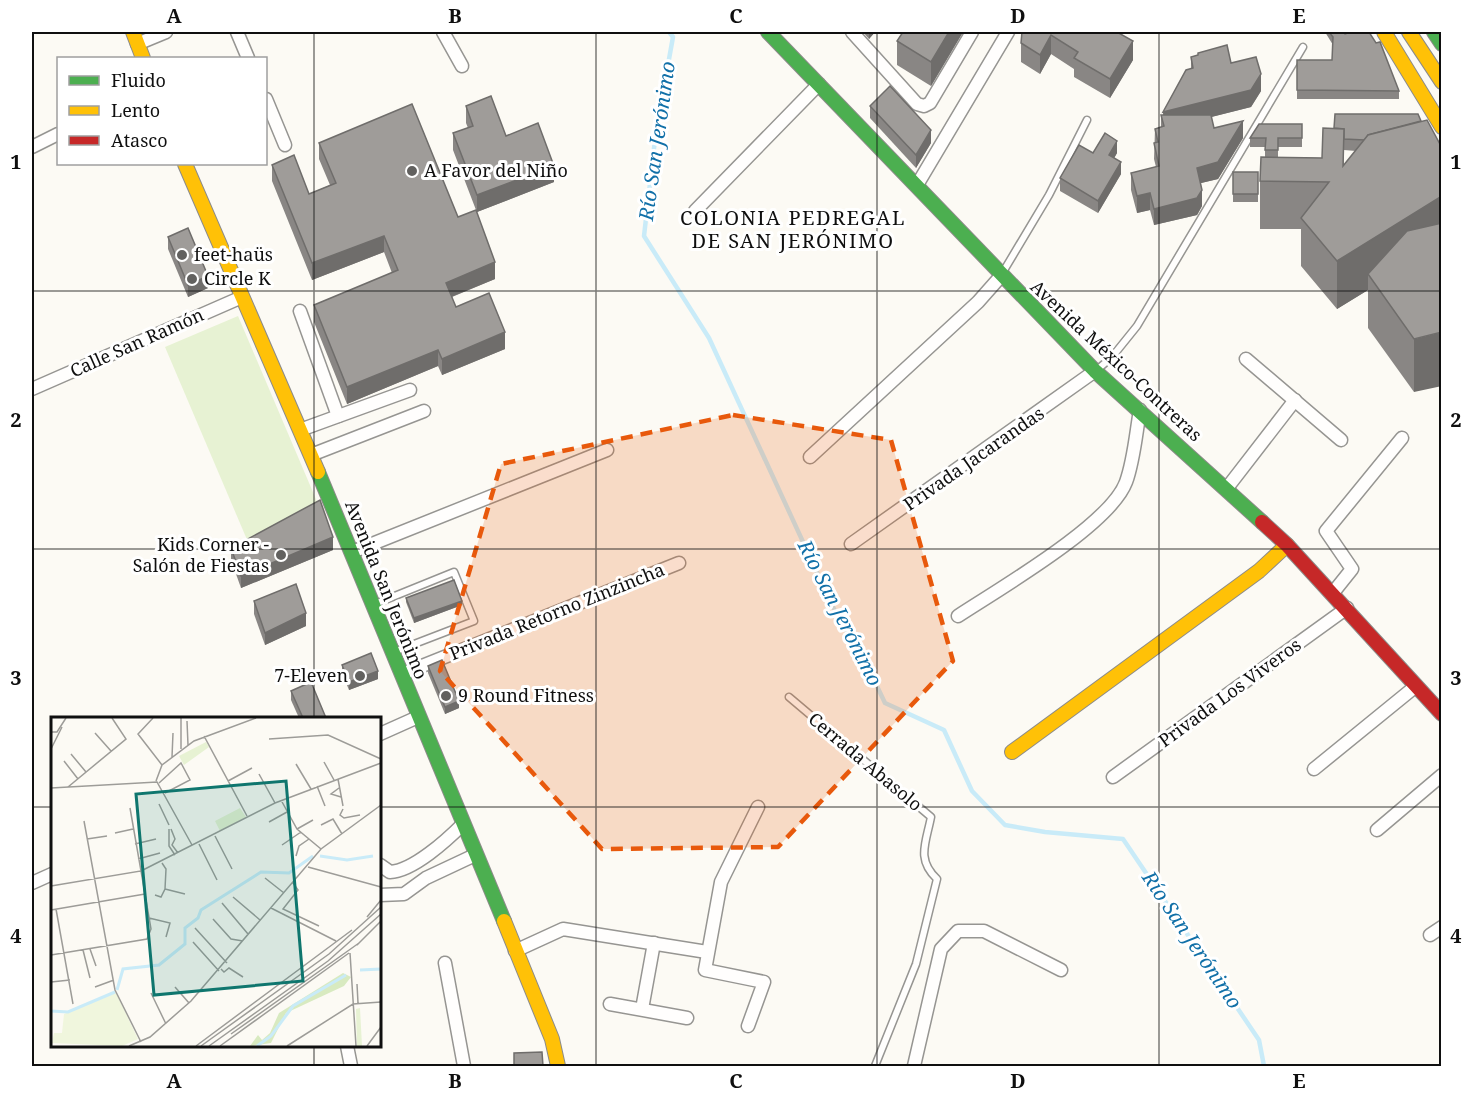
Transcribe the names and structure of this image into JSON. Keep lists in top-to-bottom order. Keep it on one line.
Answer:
{"streets":{"main road":["Avenida México-Contreras","Avenida San Jerónimo"],"street":["Calle San Ramón","Privada Jacarandas","Privada Retorno Zinzincha","Privada Los Viveros"],"lane":["Cerrada Abasolo"]},"crossings":[["Calle San Ramón","Avenida San Jerónimo"],["Avenida México-Contreras","Privada Jacarandas"],["Avenida México-Contreras","Privada Los Viveros"],["Avenida San Jerónimo","Privada Retorno Zinzincha"]],"districts":["COLONIA PEDREGAL DE SAN JERÓNIMO"],"water":["Río San Jerónimo"],"places":["A Favor del Niño","feet-haüs","Circle K","Kids Corner - Salón de Fiestas","7-Eleven","9 Round Fitness"],"legend":["Fluido","Lento","Atasco"],"grid":{"columns":["A","B","C","D","E"],"rows":["1","2","3","4"]}}
